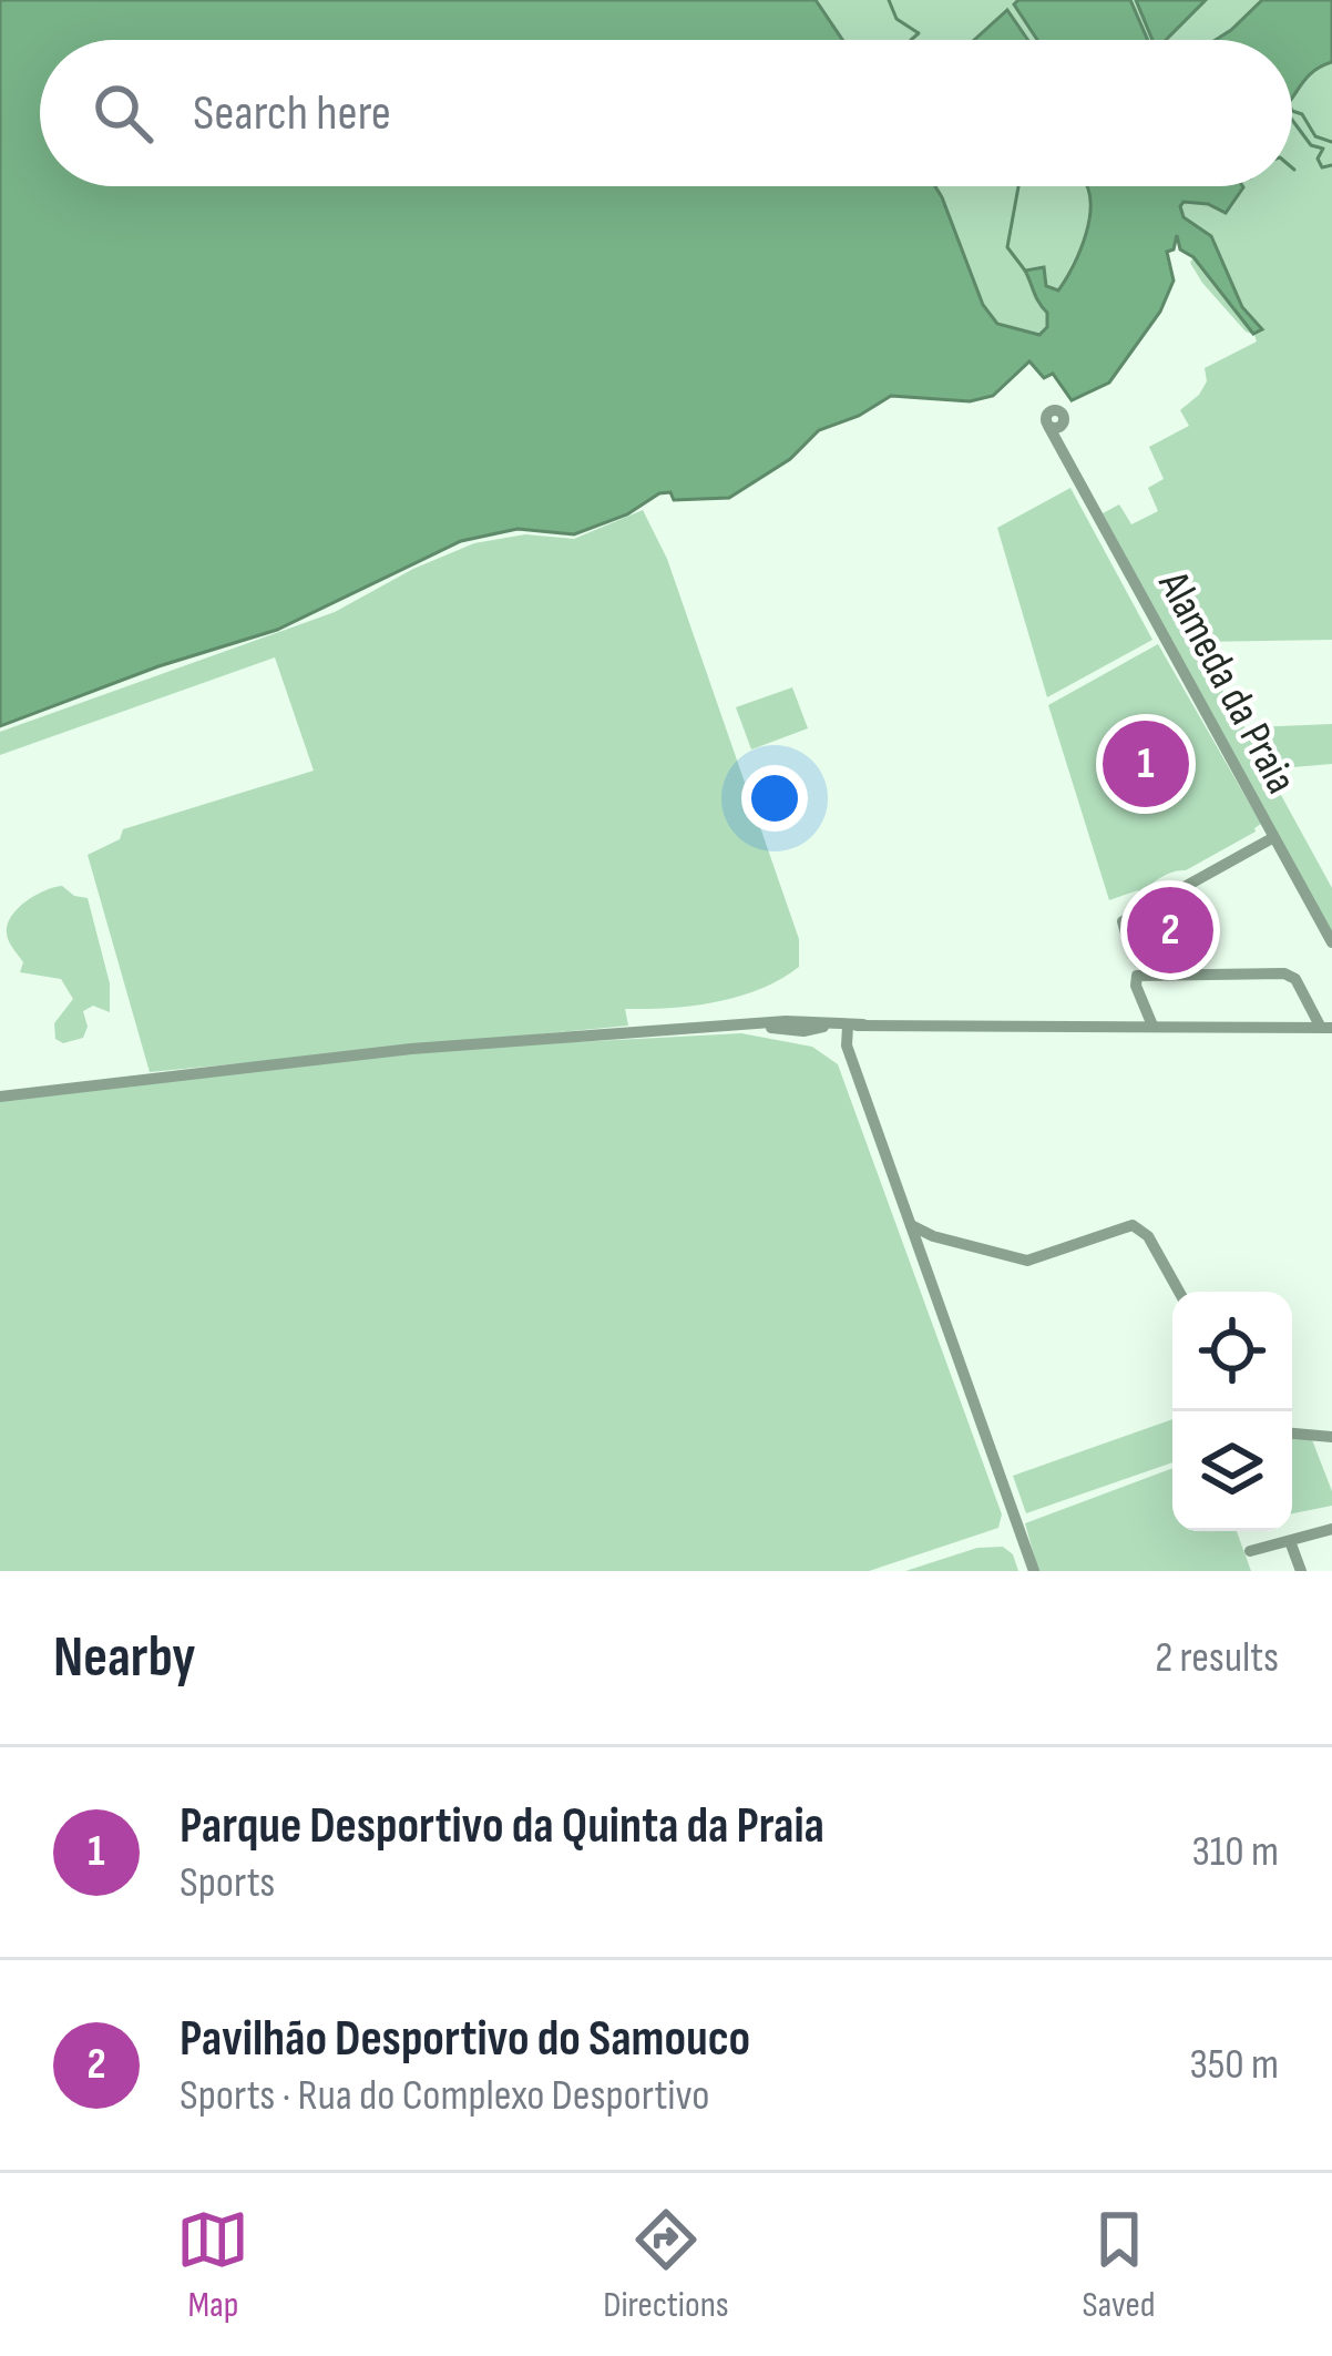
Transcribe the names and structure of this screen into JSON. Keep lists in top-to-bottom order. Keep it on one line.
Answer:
{"streets":{"street":["Alameda da Praia"]},"page":{"search":"Search here","pins":["1","2"],"heading":["Nearby","2 results"],"list":[{"mark":"1","name":"Parque Desportivo da Quinta da Praia","note":"Sports","value":"310 m"},{"mark":"2","name":"Pavilhão Desportivo do Samouco","note":"Sports · Rua do Complexo Desportivo","value":"350 m"}],"nav":["Map","Directions","Saved"]}}
